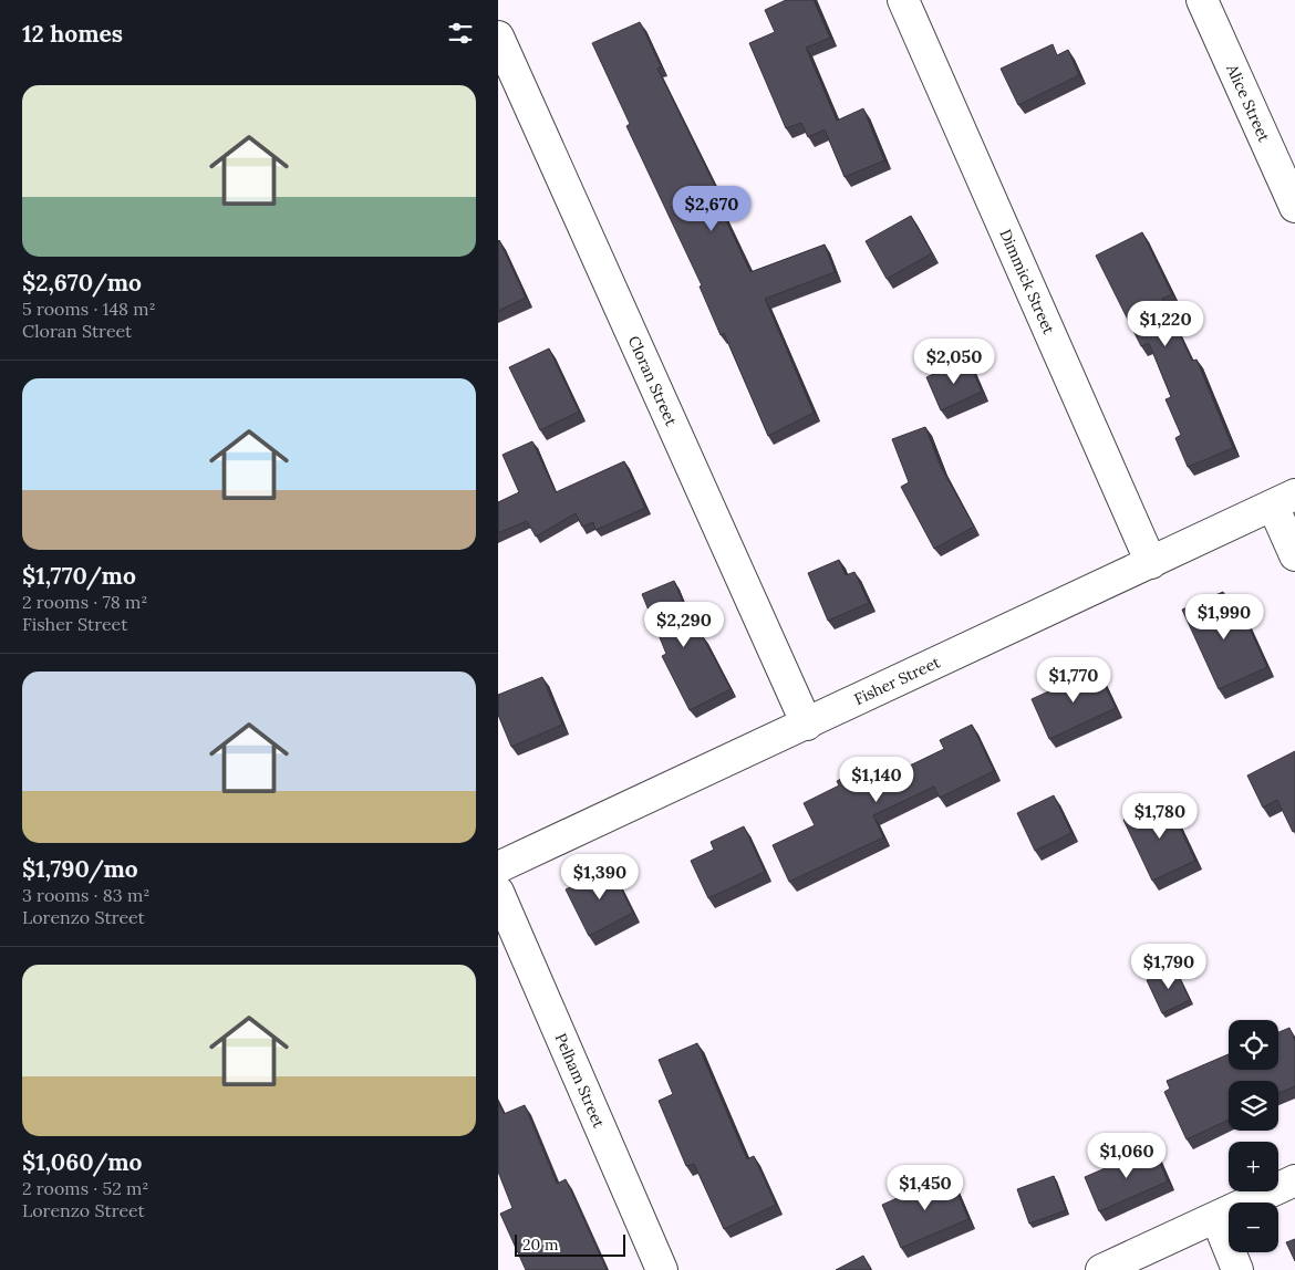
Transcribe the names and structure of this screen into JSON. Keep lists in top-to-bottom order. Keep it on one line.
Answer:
{"streets":{"street":["Alice Street","Dimmick Street","Cloran Street","Fisher Street","Pelham Street"]},"crossings":[["Dimmick Street","Fisher Street"],["Cloran Street","Fisher Street"]],"scale_bar":"20 m","page":{"heading":"12 homes","list":[{"name":"$2,670/mo","note":"5 rooms · 148 m² · Cloran Street"},{"name":"$1,770/mo","note":"2 rooms · 78 m² · Fisher Street"},{"name":"$1,790/mo","note":"3 rooms · 83 m² · Lorenzo Street"},{"name":"$1,060/mo","note":"2 rooms · 52 m² · Lorenzo Street"}],"price":["$2,670","$1,220","$2,050","$1,990","$2,290","$1,770","$1,140","$1,780","$1,390","$1,790","$1,060","$1,450"],"map_buttons":["+","−"],"scale":"20 m"}}
